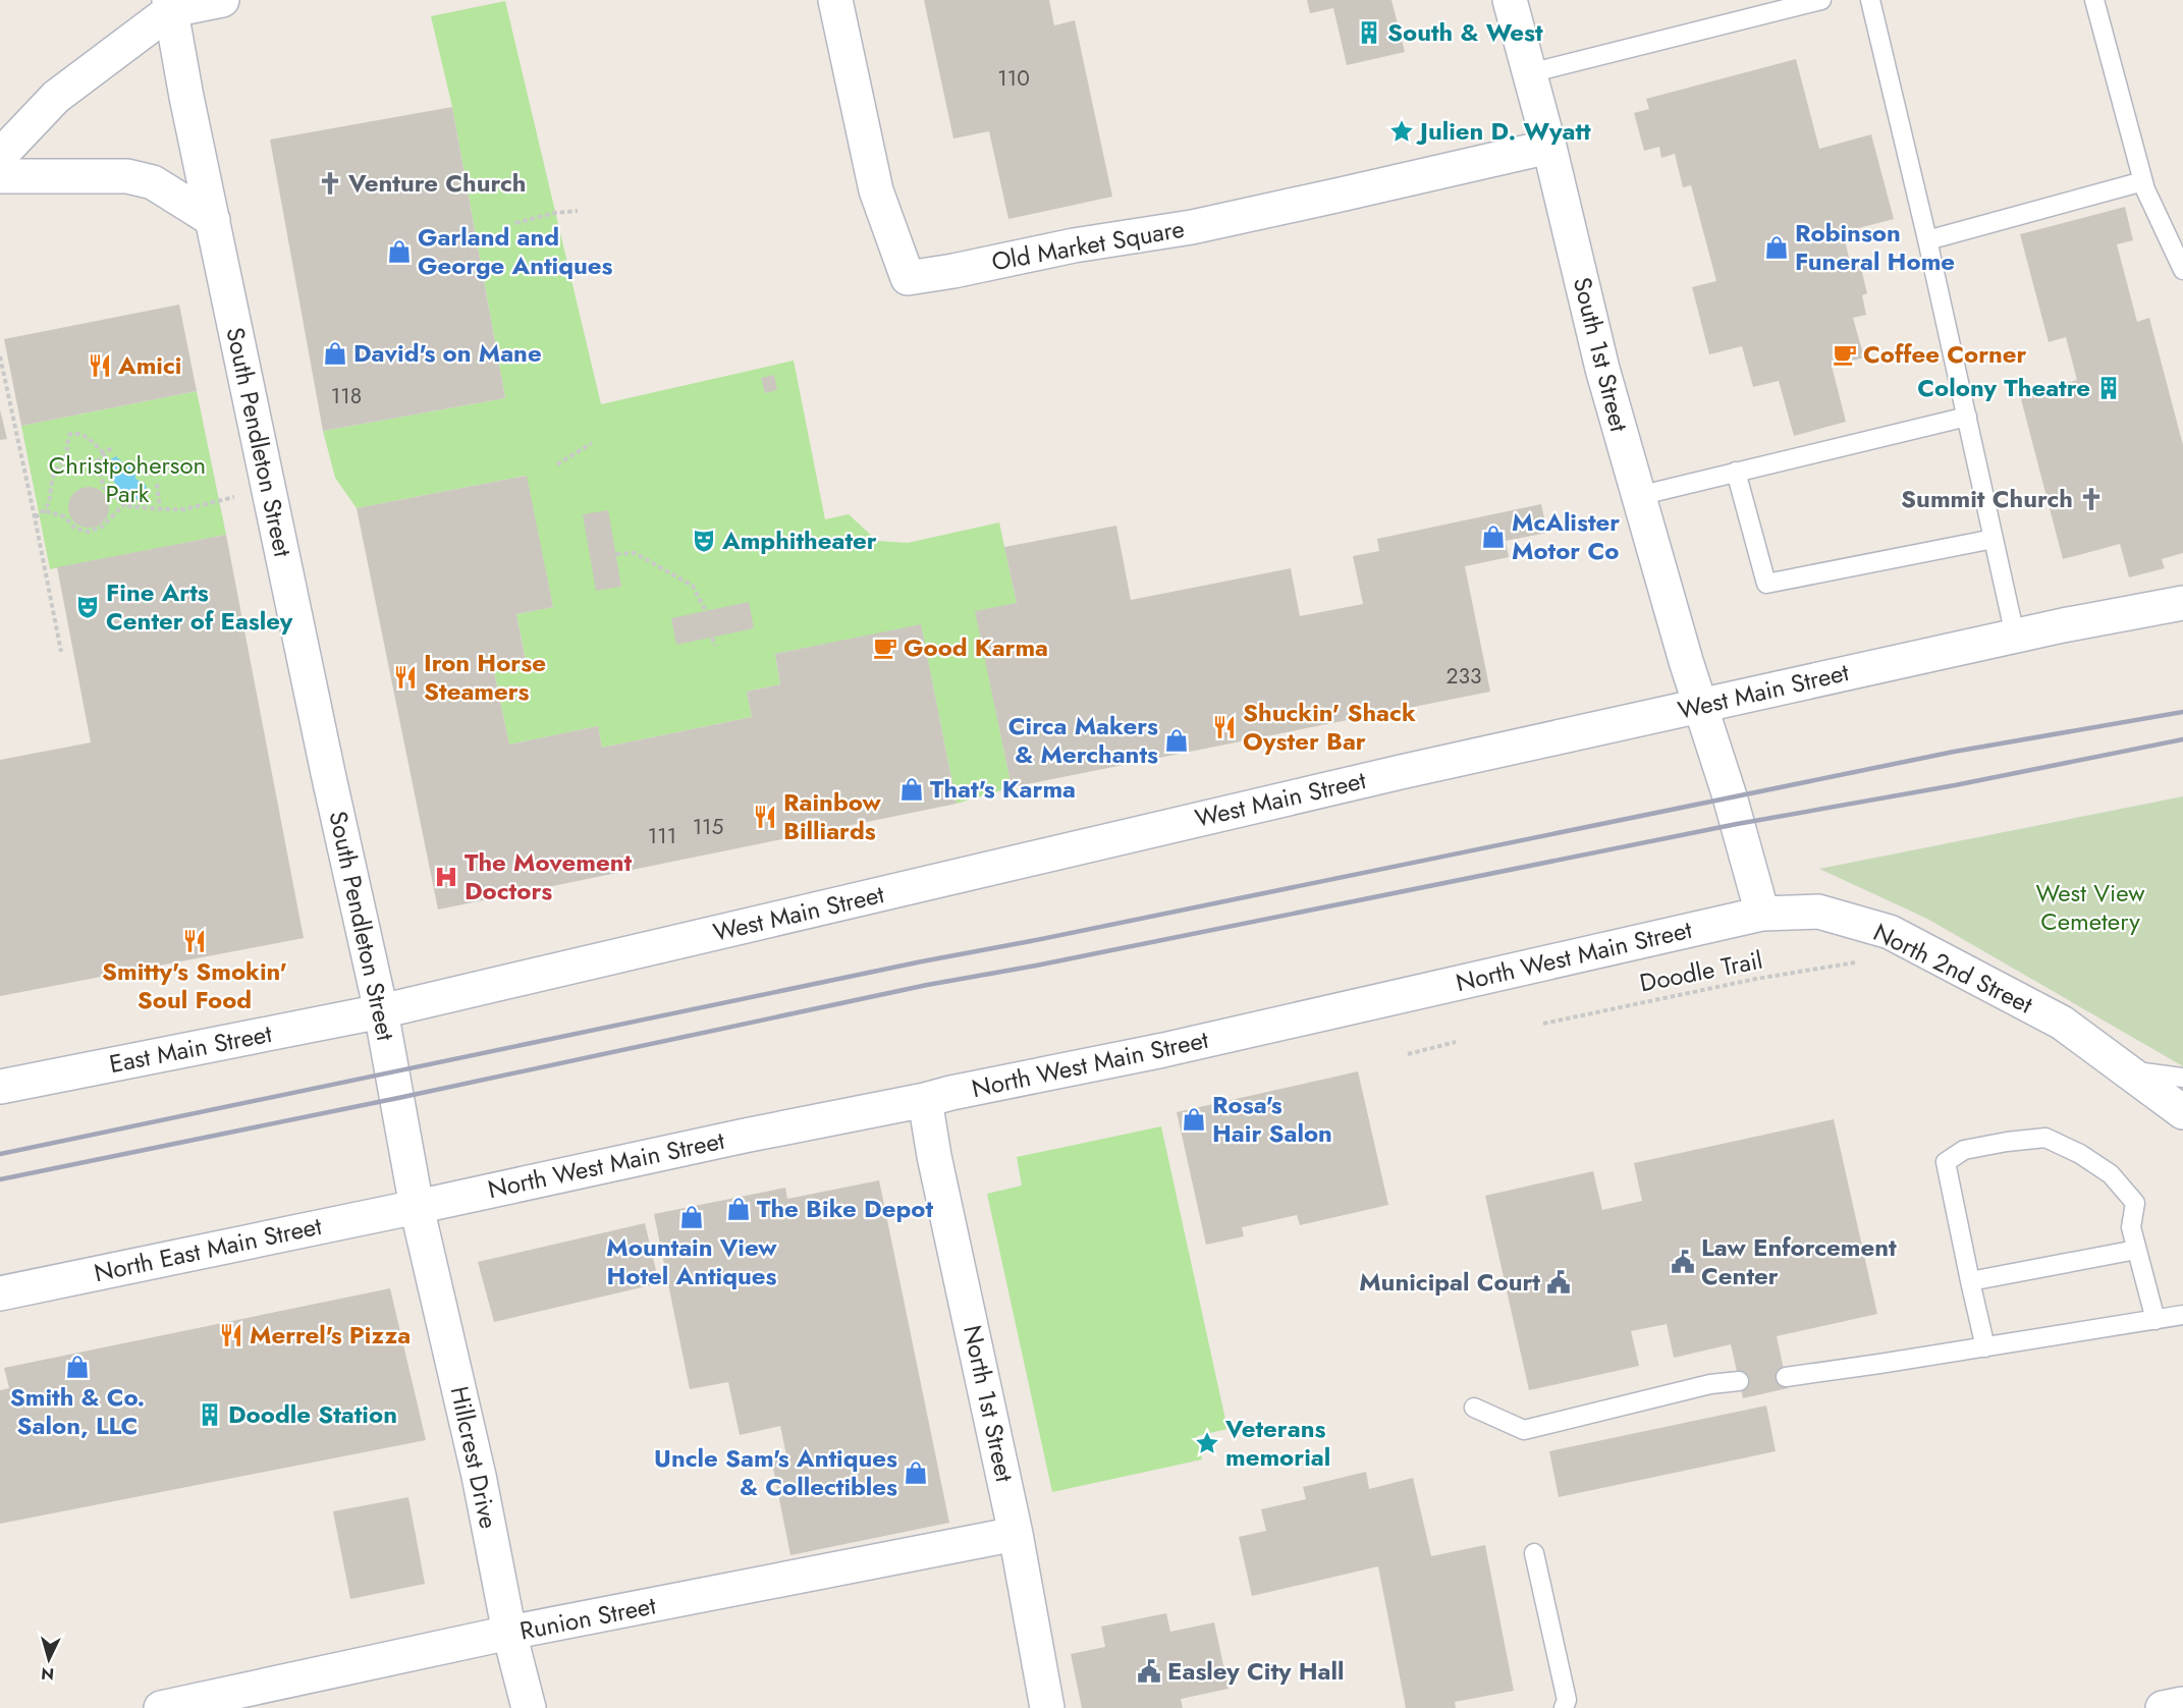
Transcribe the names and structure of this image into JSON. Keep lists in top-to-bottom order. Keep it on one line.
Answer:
{"streets":{"street":["Old Market Square","South 1st Street","South Pendleton Street","West Main Street","North West Main Street","North 2nd Street","East Main Street","North East Main Street","North 1st Street","Hillcrest Drive","Runion Street"],"path":["Doodle Trail"]},"crossings":[["Old Market Square","South 1st Street"],["South 1st Street","West Main Street"],["South Pendleton Street","West Main Street"],["South Pendleton Street","North West Main Street"],["South Pendleton Street","East Main Street"],["South Pendleton Street","North East Main Street"],["South Pendleton Street","Hillcrest Drive"],["West Main Street","East Main Street"],["North West Main Street","North 2nd Street"],["North West Main Street","North East Main Street"],["North West Main Street","North 1st Street"],["North West Main Street","Hillcrest Drive"],["North East Main Street","Hillcrest Drive"],["North 1st Street","Runion Street"],["Hillcrest Drive","Runion Street"]],"parks":["Christpoherson Park","West View Cemetery"],"places":{"building":["South & West","Colony Theatre","Doodle Station"],"place":["Julien D. Wyatt","Veterans memorial"],"church":["Venture Church","Summit Church"],"shop":["Robinson Funeral Home","Garland and George Antiques","David's on Mane","McAlister Motor Co","Circa Makers & Merchants","That's Karma","Rosa's Hair Salon","The Bike Depot","Mountain View Hotel Antiques","Smith & Co. Salon, LLC","Uncle Sam's Antiques & Collectibles"],"cafe":["Coffee Corner","Good Karma"],"restaurant":["Amici","Iron Horse Steamers","Shuckin' Shack Oyster Bar","Rainbow Billiards","Smitty's Smokin' Soul Food","Merrel's Pizza"],"theatre":["Amphitheater","Fine Arts Center of Easley"],"hospital":["The Movement Doctors"],"public building":["Law Enforcement Center","Municipal Court","Easley City Hall"]},"house_numbers":["110","118","233","115","111"],"north":"bottom"}
